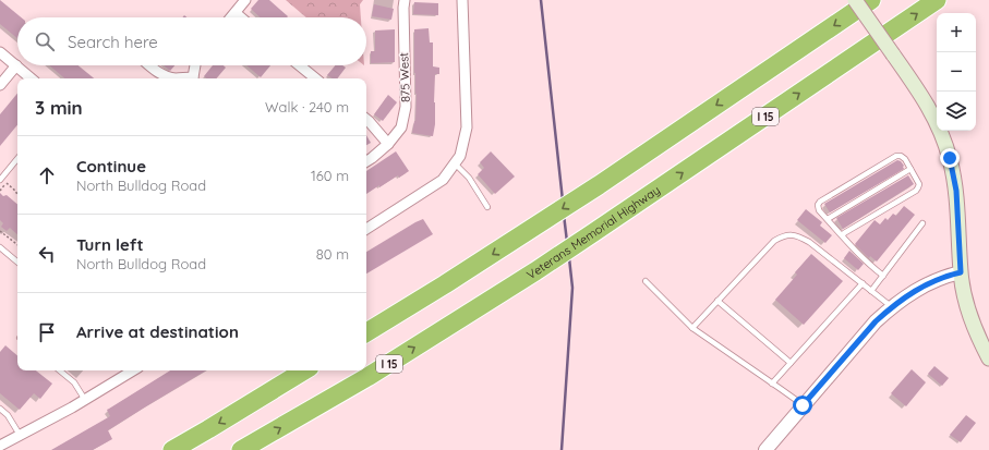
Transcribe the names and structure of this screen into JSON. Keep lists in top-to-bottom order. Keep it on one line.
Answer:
{"streets":{"highway":["I 15","Veterans Memorial Highway"],"street":["875 West"]},"page":{"map_buttons":["+","−"],"search":"Search here","heading":["3 min","Walk · 240 m"],"list":[["Continue","North Bulldog Road","160 m"],["Turn left","North Bulldog Road","80 m"],"Arrive at destination"]}}
